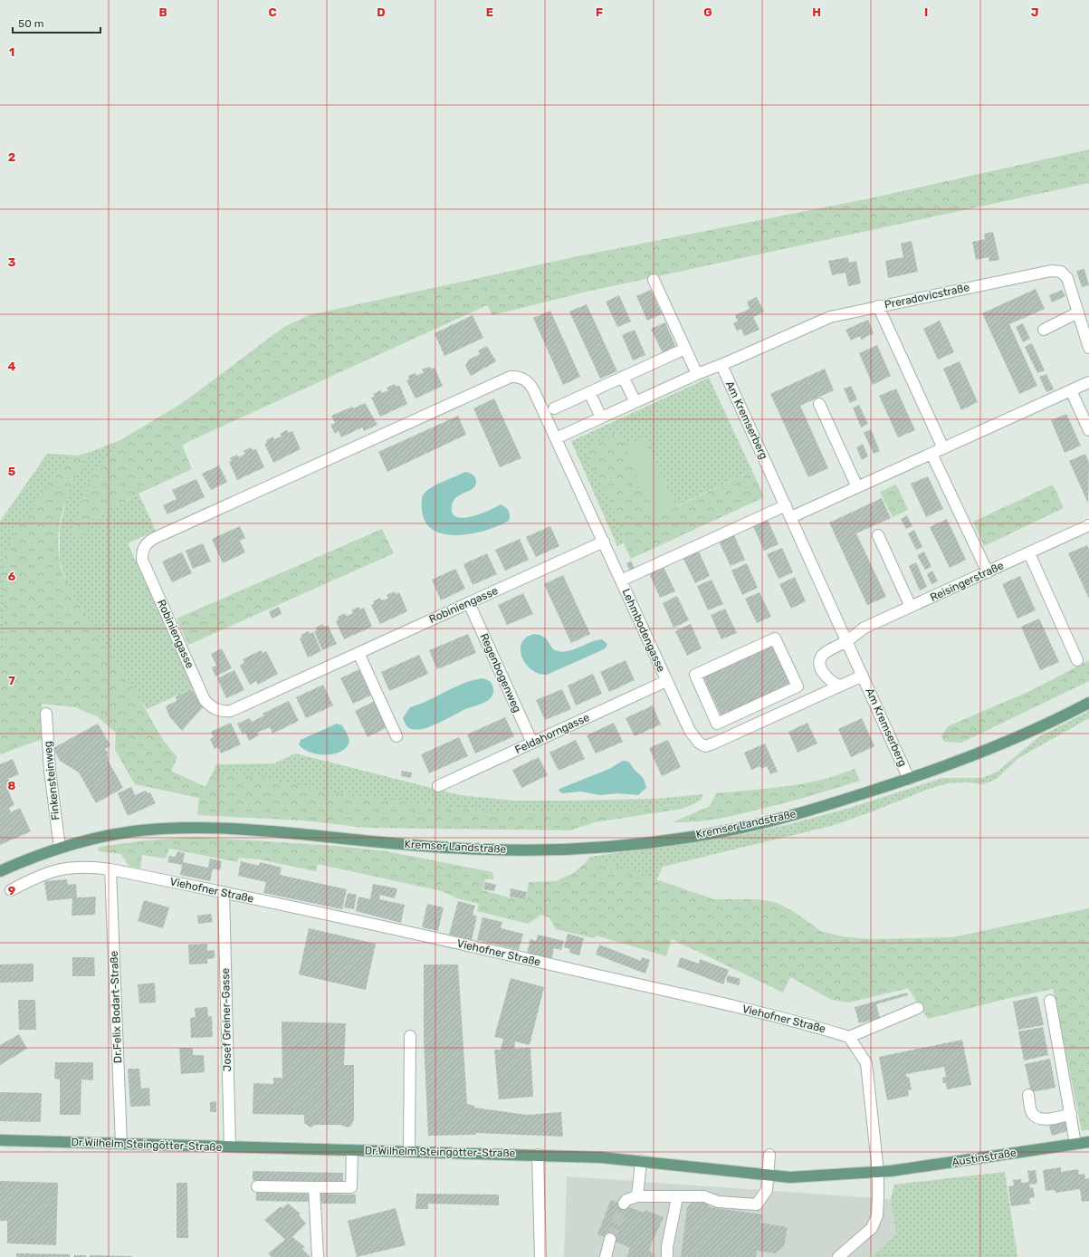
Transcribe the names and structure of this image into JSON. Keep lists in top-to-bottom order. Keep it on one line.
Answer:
{"streets":{"main road":["Kremser Landstraße","Dr.Wilhelm Steingötter-Straße","Austinstraße"],"street":["Preradovicstraße","Am Kremserberg","Reisingerstraße","Robiniengasse","Lehmbodengasse","Regenbogenweg","Feldahorngasse","Finkensteinweg","Viehofner Straße","Dr.Felix Bodart-Straße","Josef Greiner-Gasse"]},"crossings":[["Preradovicstraße","Am Kremserberg"],["Am Kremserberg","Reisingerstraße"],["Am Kremserberg","Lehmbodengasse"],["Am Kremserberg","Kremser Landstraße"],["Robiniengasse","Lehmbodengasse"],["Robiniengasse","Regenbogenweg"],["Lehmbodengasse","Feldahorngasse"],["Regenbogenweg","Feldahorngasse"],["Finkensteinweg","Kremser Landstraße"],["Viehofner Straße","Dr.Felix Bodart-Straße"],["Viehofner Straße","Josef Greiner-Gasse"],["Dr.Felix Bodart-Straße","Dr.Wilhelm Steingötter-Straße"],["Josef Greiner-Gasse","Dr.Wilhelm Steingötter-Straße"],["Dr.Wilhelm Steingötter-Straße","Austinstraße"]],"scale_bar":"50 m","grid":{"columns":["B","C","D","E","F","G","H","I","J"],"rows":["1","2","3","4","5","6","7","8","9"]}}
